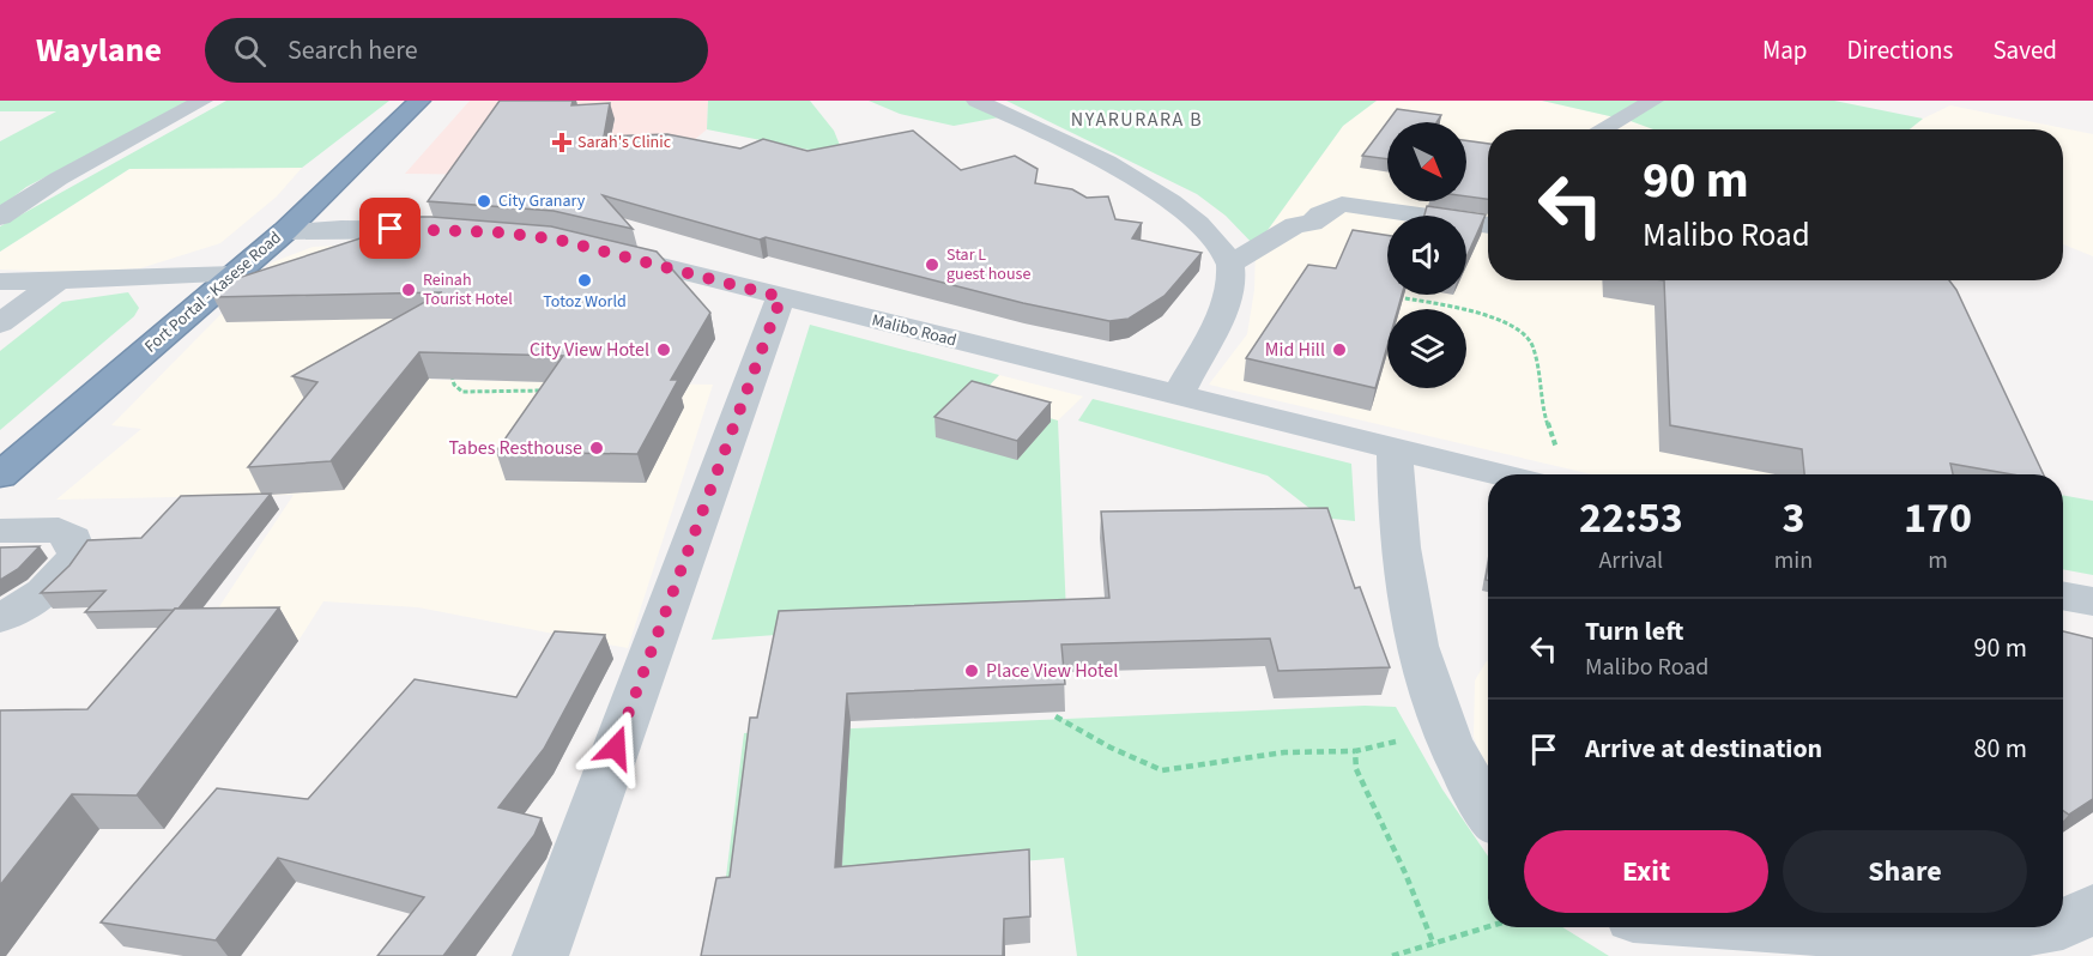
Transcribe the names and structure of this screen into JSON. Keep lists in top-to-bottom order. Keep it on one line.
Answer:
{"streets":{"highway":["Fort Portal - Kasese Road"],"street":["Malibo Road"]},"districts":["NYARURARA B"],"places":{"health":["Sarah's Clinic"],"other":["City Granary","Star L guest house","Totoz World","Reinah Tourist Hotel","City View Hotel","Mid Hill","Tabes Resthouse","Place View Hotel"]},"north":"bottom right","page":{"header":"Waylane","search":"Search here","nav":["Map","Directions","Saved"],"turn":["90 m","Malibo Road"],"eta":["22:53","Arrival","3","min","170","m"],"list":[{"name":"Turn left","note":"Malibo Road","value":"90 m"},{"name":"Arrive at destination","value":"80 m"}],"buttons":["Exit","Share"]}}
